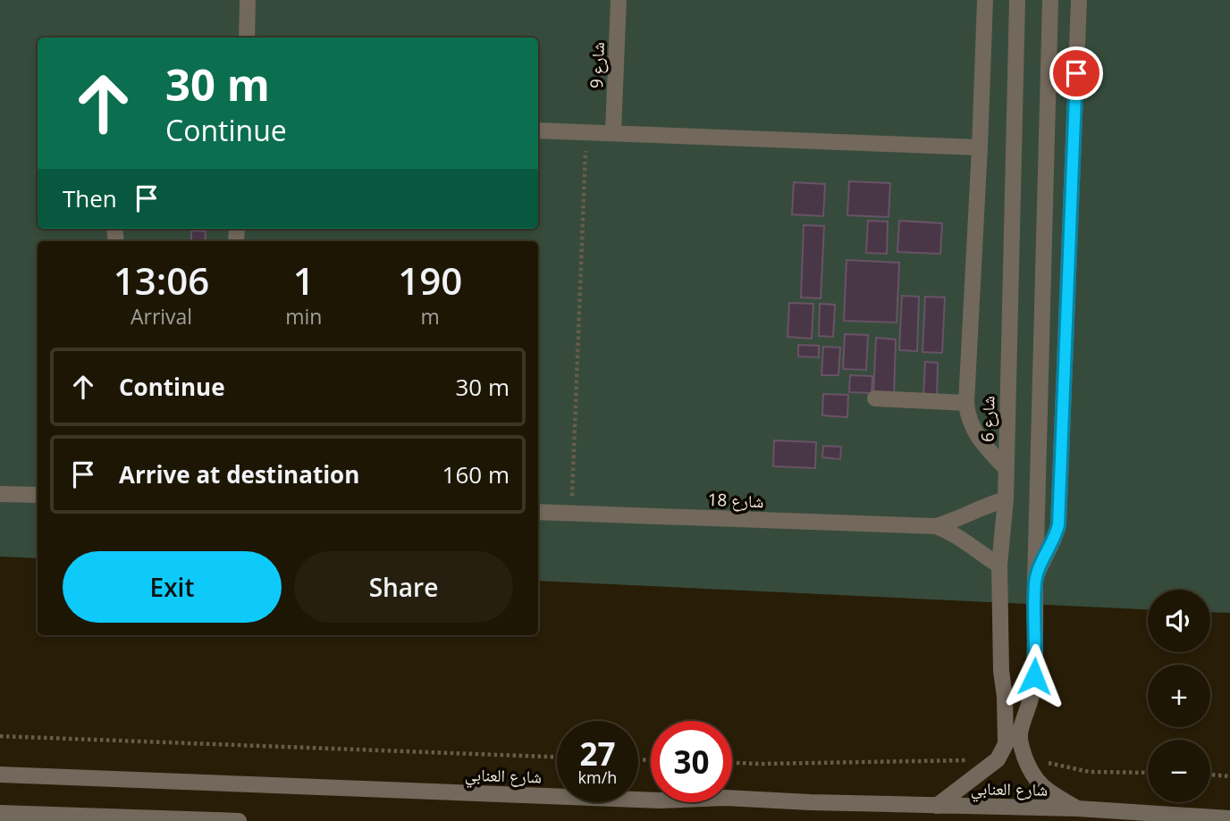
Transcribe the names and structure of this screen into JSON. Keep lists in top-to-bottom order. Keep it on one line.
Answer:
{"streets":{"street":["شارع 9","شارع 6","شارع 18","شارع العنابي"]},"crossings":[["شارع 6","شارع 18"]],"page":{"turn":["30 m","Continue"],"then":"Then","eta":["13:06","Arrival","1","min","190","m"],"list":[{"name":"Continue","value":"30 m"},{"name":"Arrive at destination","value":"160 m"}],"buttons":["Exit","Share"],"map_buttons":["+","−"],"speed":"27 km/h","limit":"30"}}
